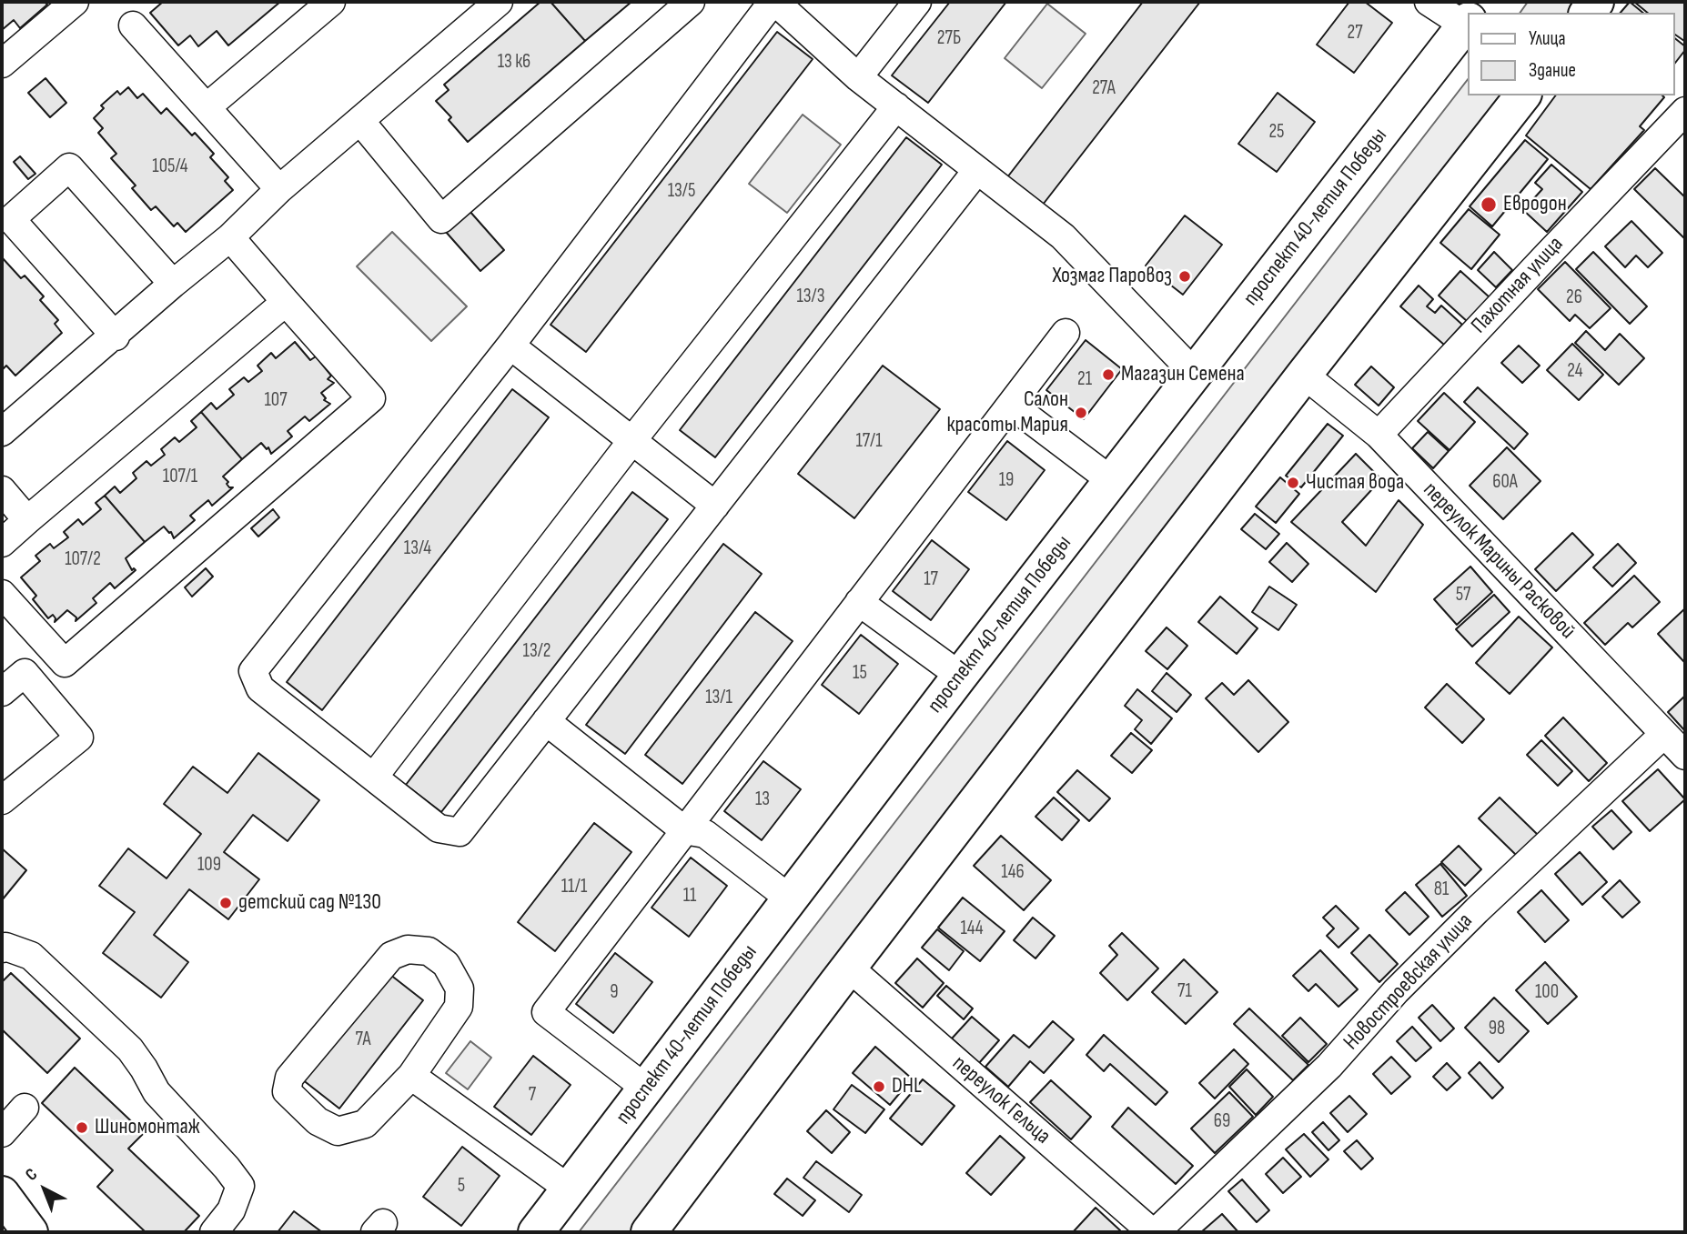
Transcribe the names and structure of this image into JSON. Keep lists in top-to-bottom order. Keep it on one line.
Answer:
{"streets":{"main road":["проспект 40-летия Победы"],"street":["Пахотная улица","переулок Марины Расковой","Новостроевская улица","переулок Гельца"]},"crossings":[["Пахотная улица","переулок Марины Расковой"],["переулок Марины Расковой","Новостроевская улица"],["Новостроевская улица","переулок Гельца"]],"places":["Евродон","Хозмаг Паровоз","Магазин Семена","Салон красоты Мария","Чистая вода","детский сад №130","DHL","Шиномонтаж"],"house_numbers":["27","27Б","13 к6","27А","25","105/4","13/5","13/3","26","24","21","107","17/1","107/1","19","60А","13/4","107/2","17","57","13/2","15","13/1","13","109","146","11/1","81","11","144","71","9","100","98","7А","7","69","5"],"legend":["Улица","Здание"],"north":"top left"}
